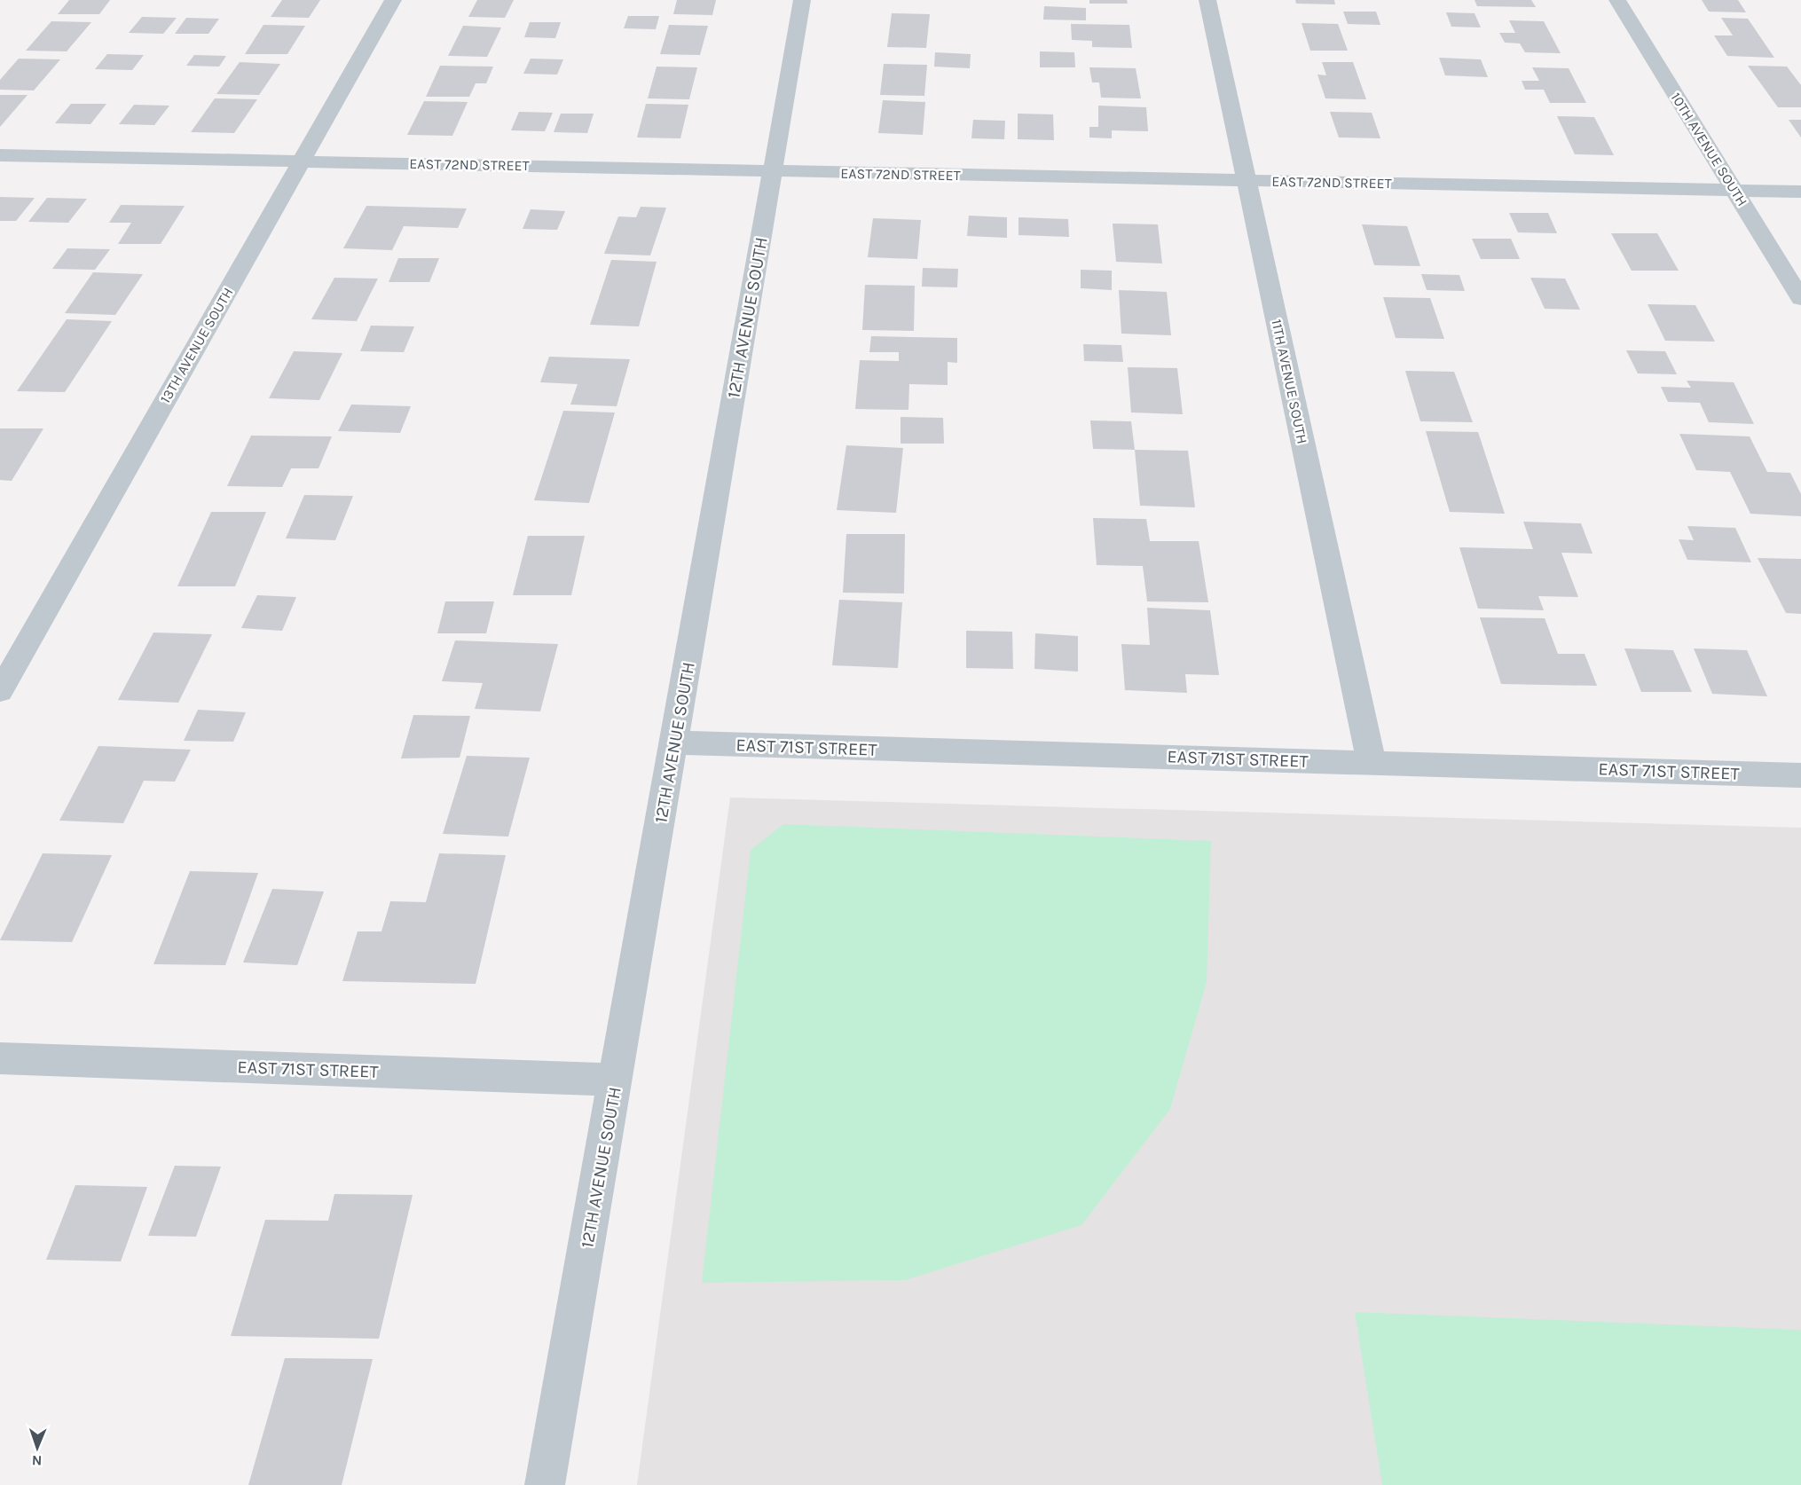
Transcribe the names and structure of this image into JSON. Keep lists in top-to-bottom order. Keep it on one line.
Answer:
{"streets":{"street":["10TH AVENUE SOUTH","EAST 72ND STREET","12TH AVENUE SOUTH","13TH AVENUE SOUTH","11TH AVENUE SOUTH","EAST 71ST STREET"]},"crossings":[["10TH AVENUE SOUTH","EAST 72ND STREET"],["EAST 72ND STREET","12TH AVENUE SOUTH"],["EAST 72ND STREET","13TH AVENUE SOUTH"],["EAST 72ND STREET","11TH AVENUE SOUTH"],["12TH AVENUE SOUTH","EAST 71ST STREET"],["11TH AVENUE SOUTH","EAST 71ST STREET"]],"north":"bottom"}
